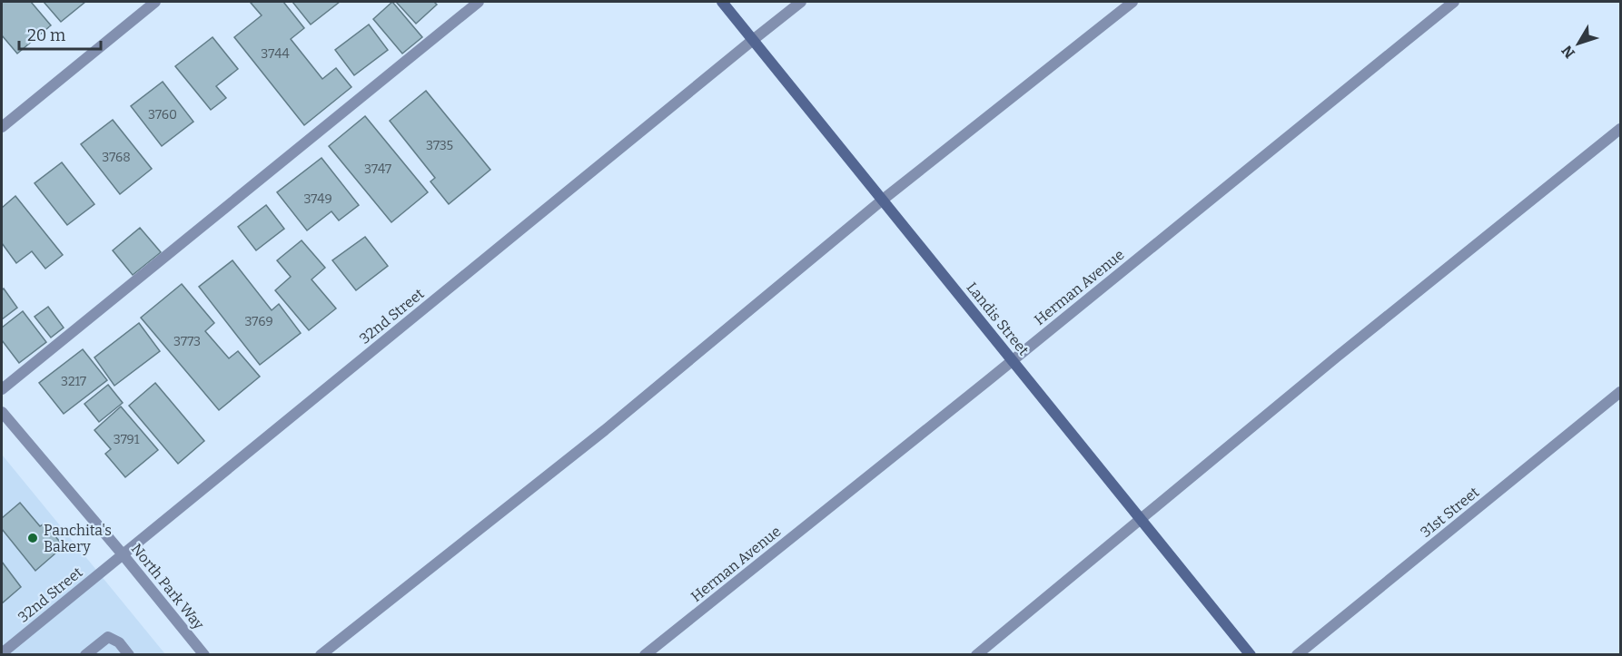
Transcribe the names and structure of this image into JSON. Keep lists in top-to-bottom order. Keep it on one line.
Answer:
{"streets":{"main road":["Landis Street"],"street":["Herman Avenue","32nd Street","31st Street","North Park Way"]},"crossings":[["Herman Avenue","Landis Street"],["32nd Street","Landis Street"],["32nd Street","North Park Way"]],"places":["Panchita's Bakery"],"house_numbers":["3744","3760","3735","3768","3747","3749","3769","3773","3217","3791"],"scale_bar":"20 m","north":"bottom left"}
